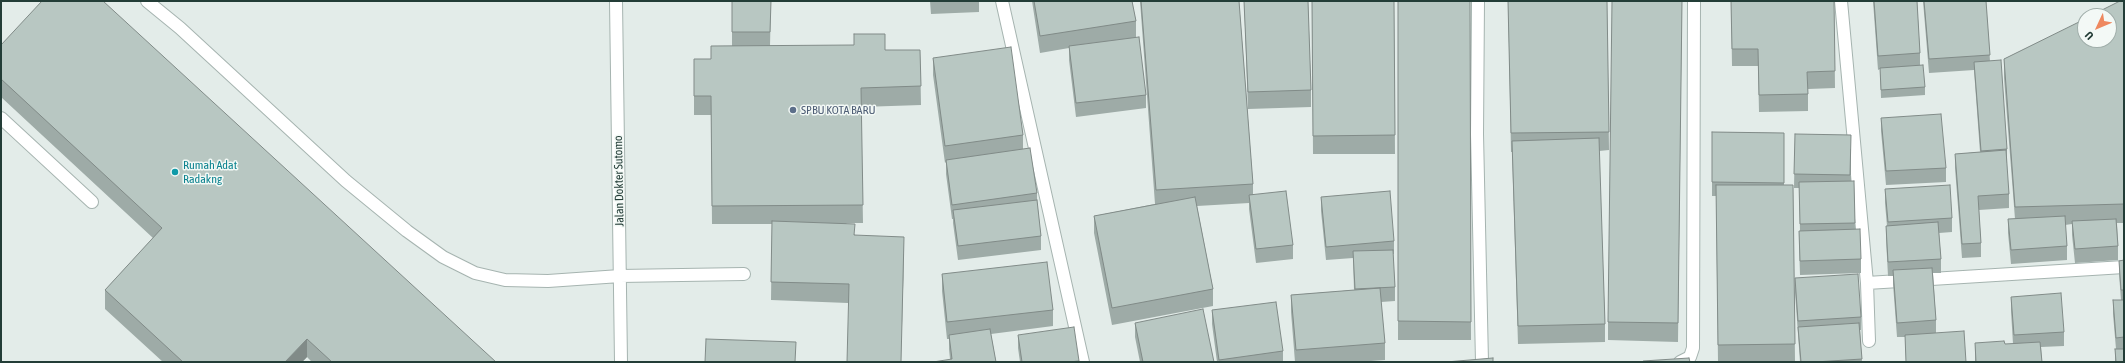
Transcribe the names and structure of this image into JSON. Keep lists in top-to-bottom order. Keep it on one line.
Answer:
{"streets":{"street":["Jalan Dokter Sutomo"]},"places":["SPBU KOTA BARU","Rumah Adat Radakng"],"north":"bottom left"}
